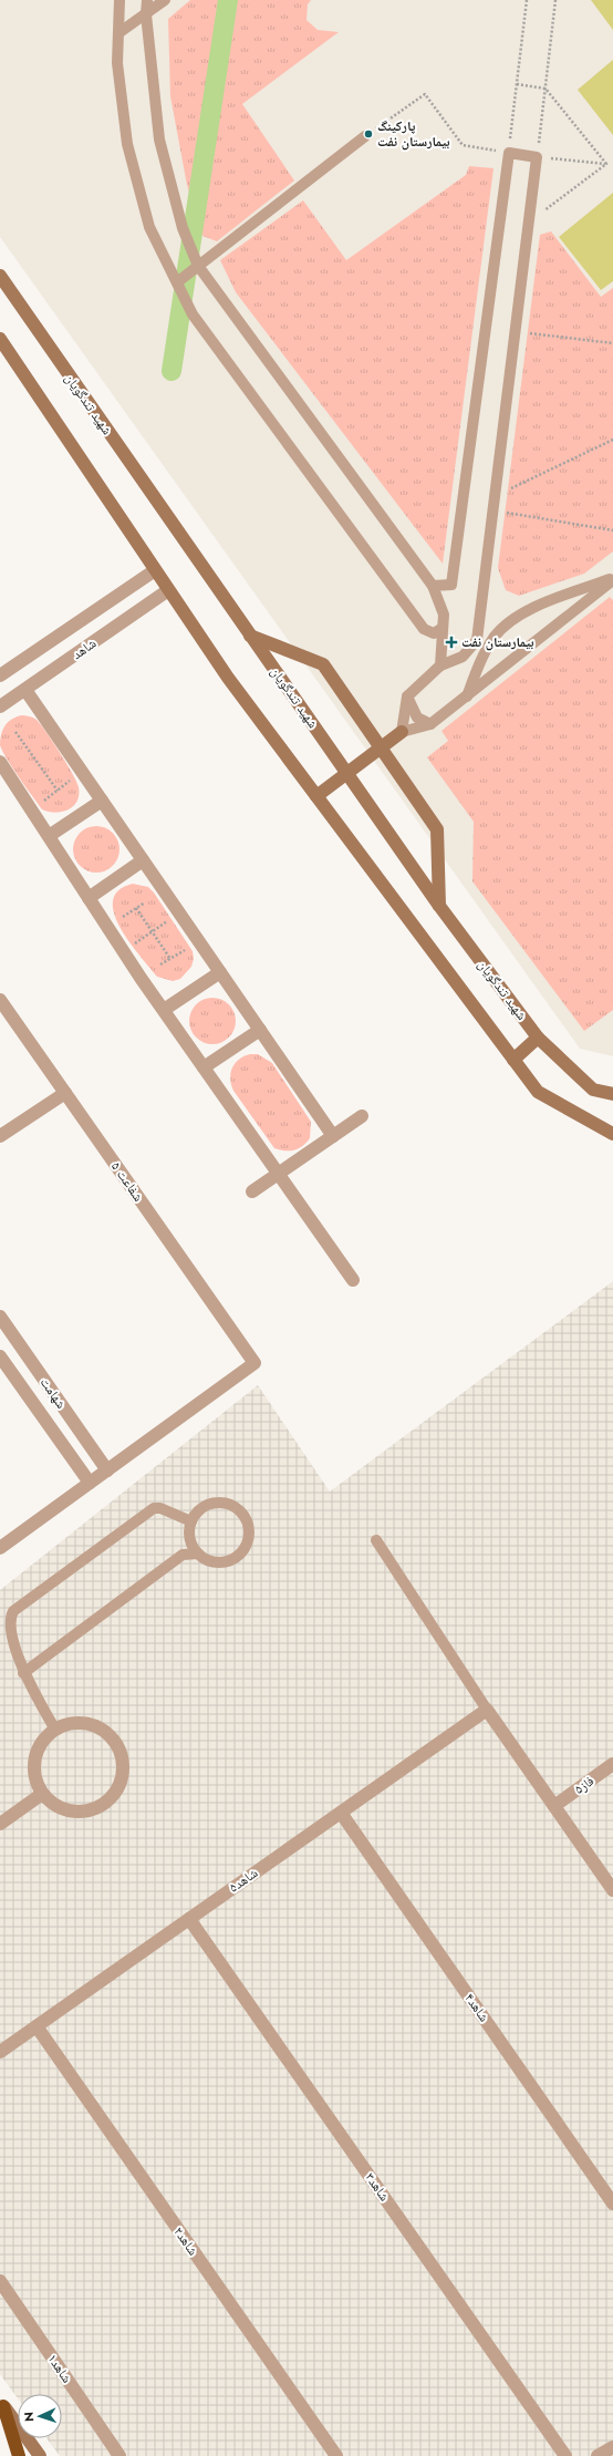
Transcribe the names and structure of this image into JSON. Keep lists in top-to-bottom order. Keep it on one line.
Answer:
{"streets":{"main road":["شهید تندگویان"],"street":["شاهد","شفاعت ۵","شهامت","فاز۵","شاهد۵","شاهد۴","شاهد۳","شاهد۲","شاهد۱"]},"crossings":[["شفاعت ۵","شهامت"],["شاهد۵","شاهد۴"],["شاهد۵","شاهد۳"],["شاهد۵","شاهد۲"]],"places":{"other":["پارکینگ بیمارستان نفت"],"health":["بیمارستان نفت"]},"north":"left"}
